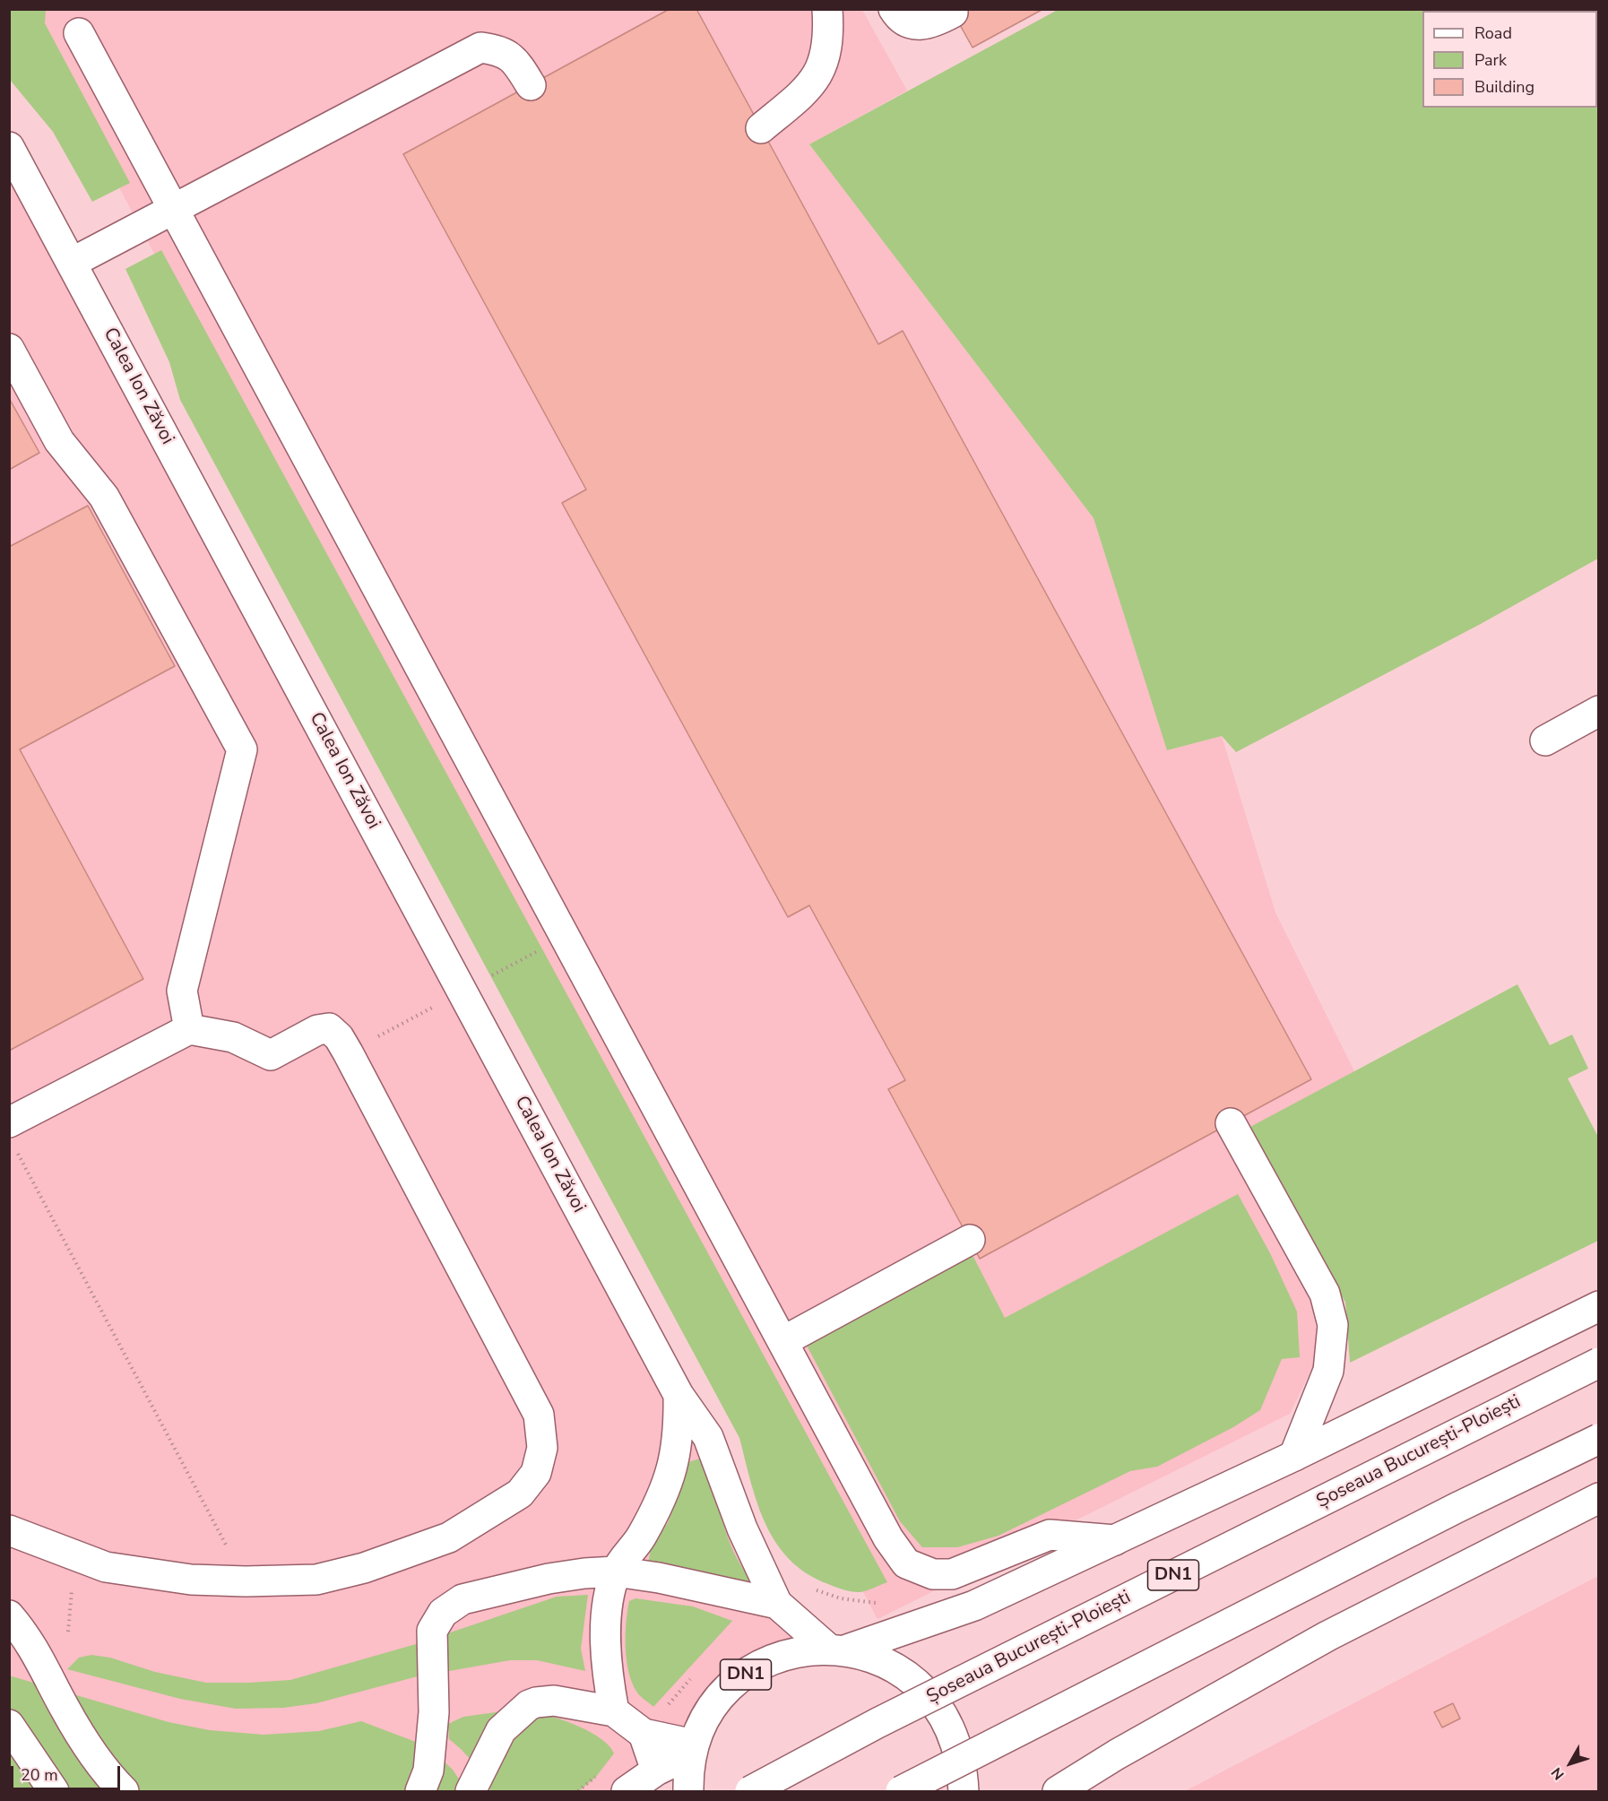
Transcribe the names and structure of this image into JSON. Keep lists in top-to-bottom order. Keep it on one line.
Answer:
{"streets":{"main road":["Calea Ion Zăvoi","Șoseaua București-Ploiești","DN1"]},"legend":["Road","Park","Building"],"scale_bar":"20 m","north":"bottom left"}
